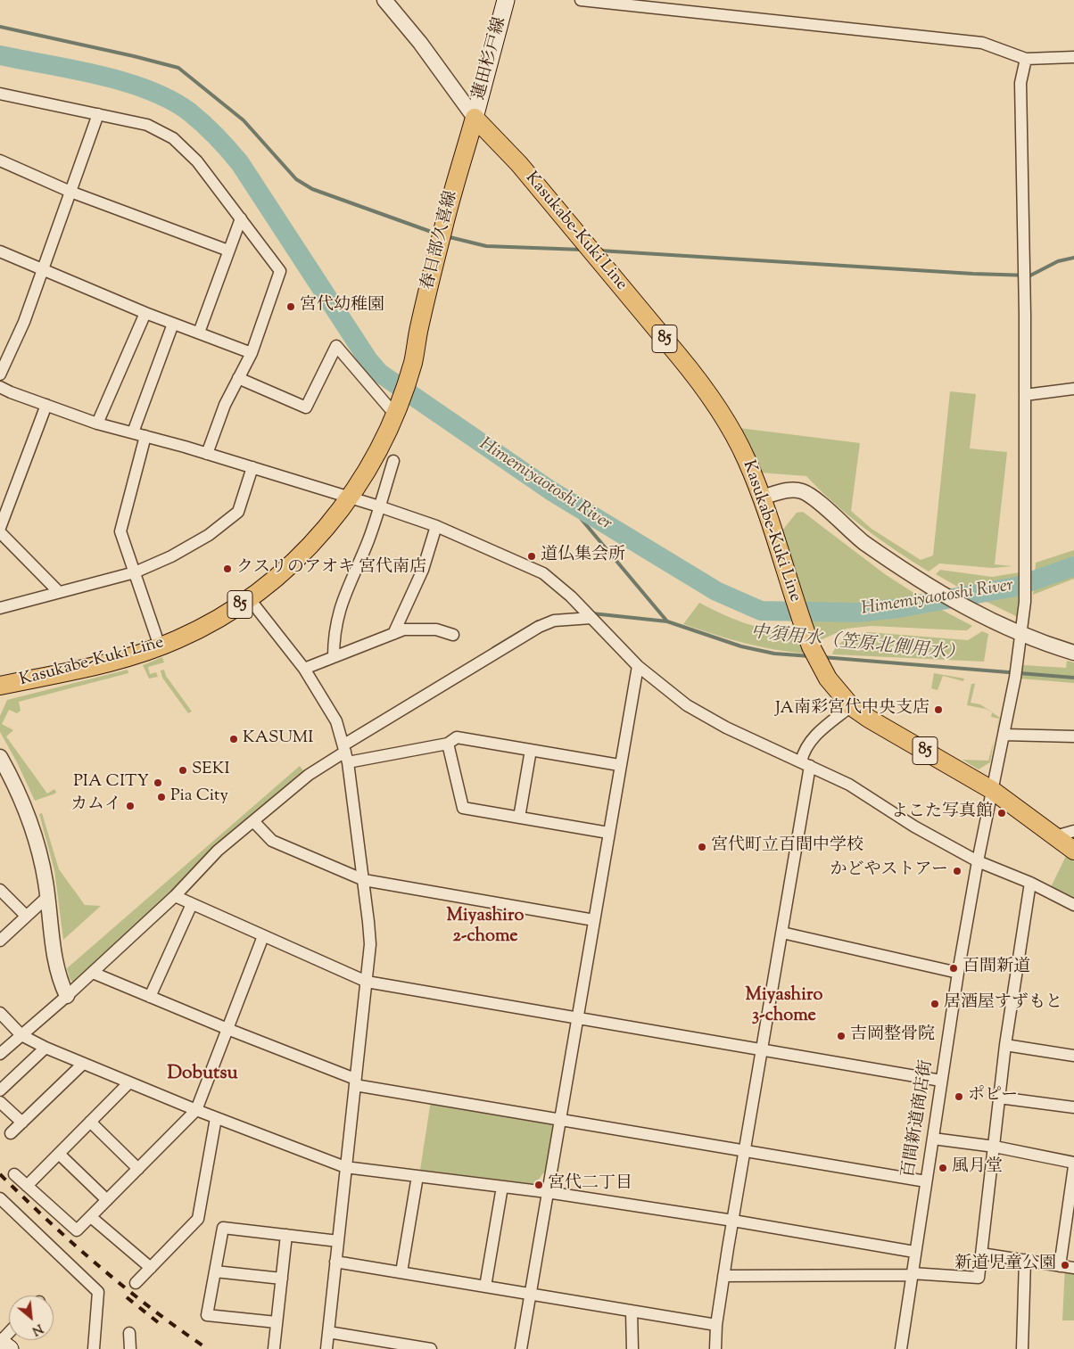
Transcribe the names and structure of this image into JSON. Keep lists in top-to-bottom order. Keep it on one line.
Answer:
{"streets":{"main road":["蓮田杉戸線","Kasukabe-Kuki Line","春日部久喜線","85"],"street":["百間新道商店街"]},"crossings":[["蓮田杉戸線","Kasukabe-Kuki Line"],["蓮田杉戸線","春日部久喜線"],["Kasukabe-Kuki Line","春日部久喜線"],["Kasukabe-Kuki Line","百間新道商店街"]],"districts":["Miyashiro 2-chome","Miyashiro 3-chome","Dobutsu"],"water":["Himemiyaotoshi River","中須用水（笠原北側用水）"],"places":["宮代幼稚園","道仏集会所","クスリのアオキ 宮代南店","JA南彩宮代中央支店","KASUMI","SEKI","PIA CITY","Pia City","カムイ","よこた写真館","宮代町立百間中学校","かどやストアー","百間新道","居酒屋すずもと","吉岡整骨院","ポピー","風月堂","宮代二丁目","新道児童公園"],"north":"bottom right"}
